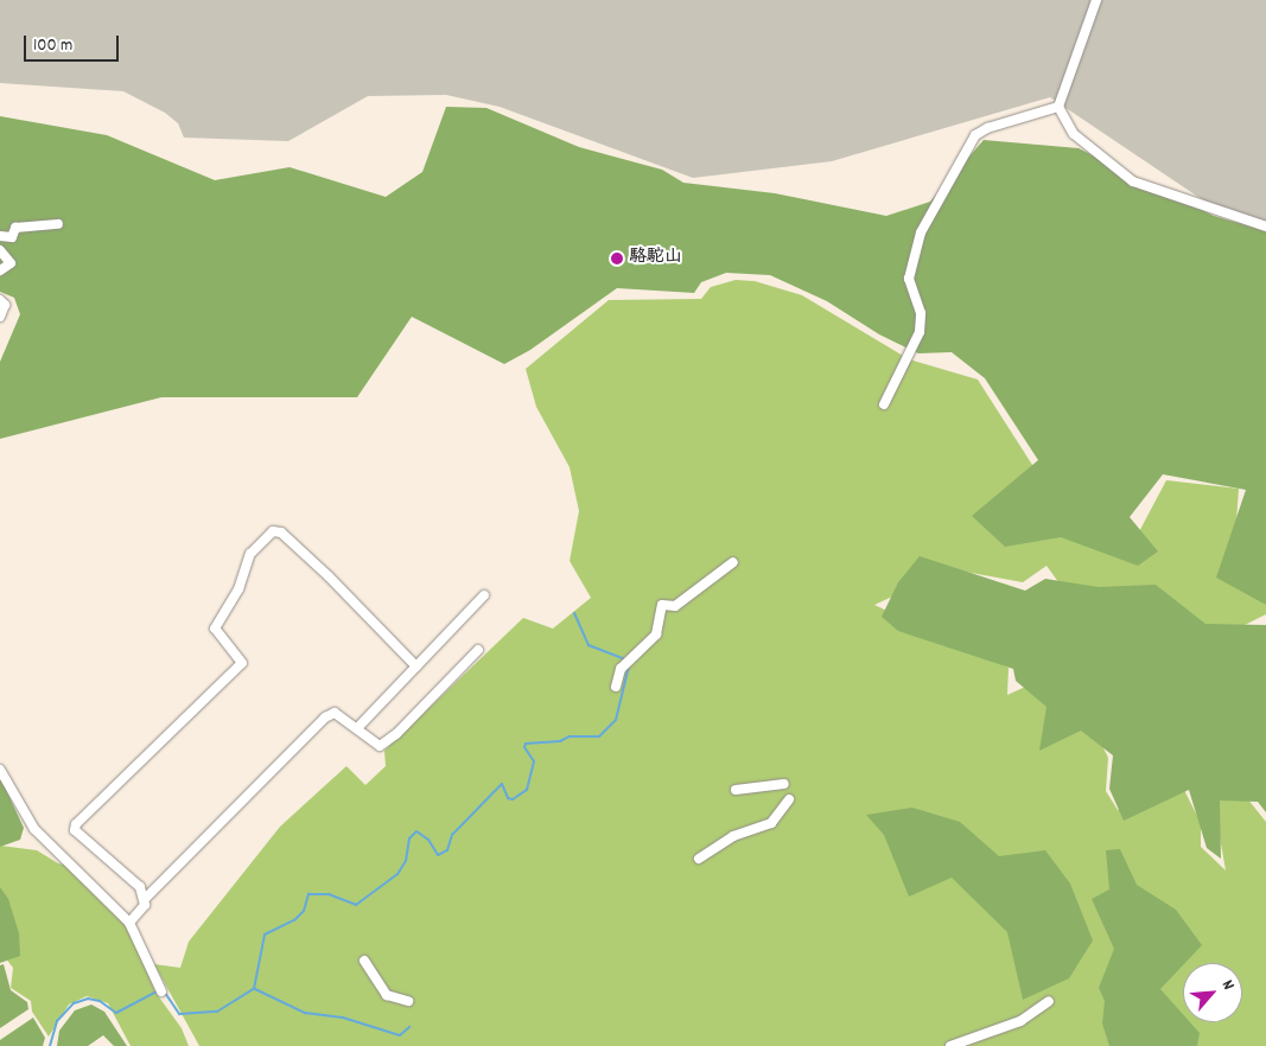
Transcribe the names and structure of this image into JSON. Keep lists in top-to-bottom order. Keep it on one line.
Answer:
{"places":["駱駝山"],"scale_bar":"100 m","north":"top right"}
